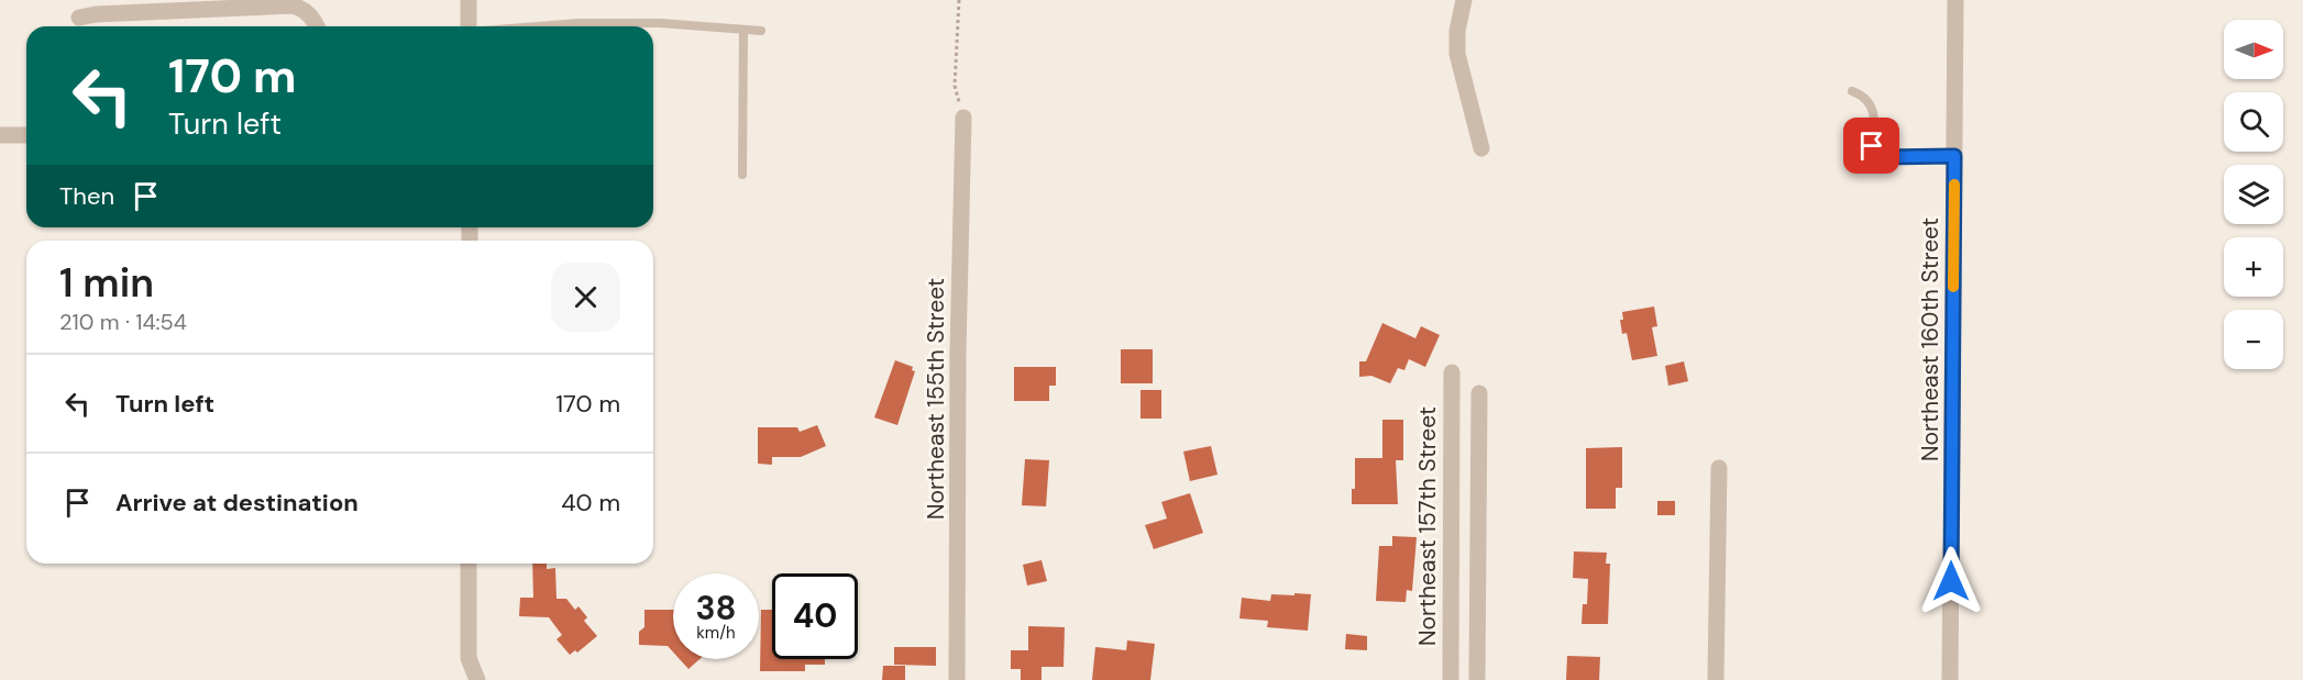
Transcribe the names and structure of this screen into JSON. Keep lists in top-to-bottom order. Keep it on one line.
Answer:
{"streets":{"street":["Northeast 160th Street","Northeast 155th Street","Northeast 157th Street"]},"north":"right","page":{"map_buttons":["+","−"],"turn":["170 m","Turn left"],"then":"Then","heading":["1 min","210 m · 14:54"],"list":[{"name":"Turn left","value":"170 m"},{"name":"Arrive at destination","value":"40 m"}],"speed":"38 km/h","limit":"40"}}
